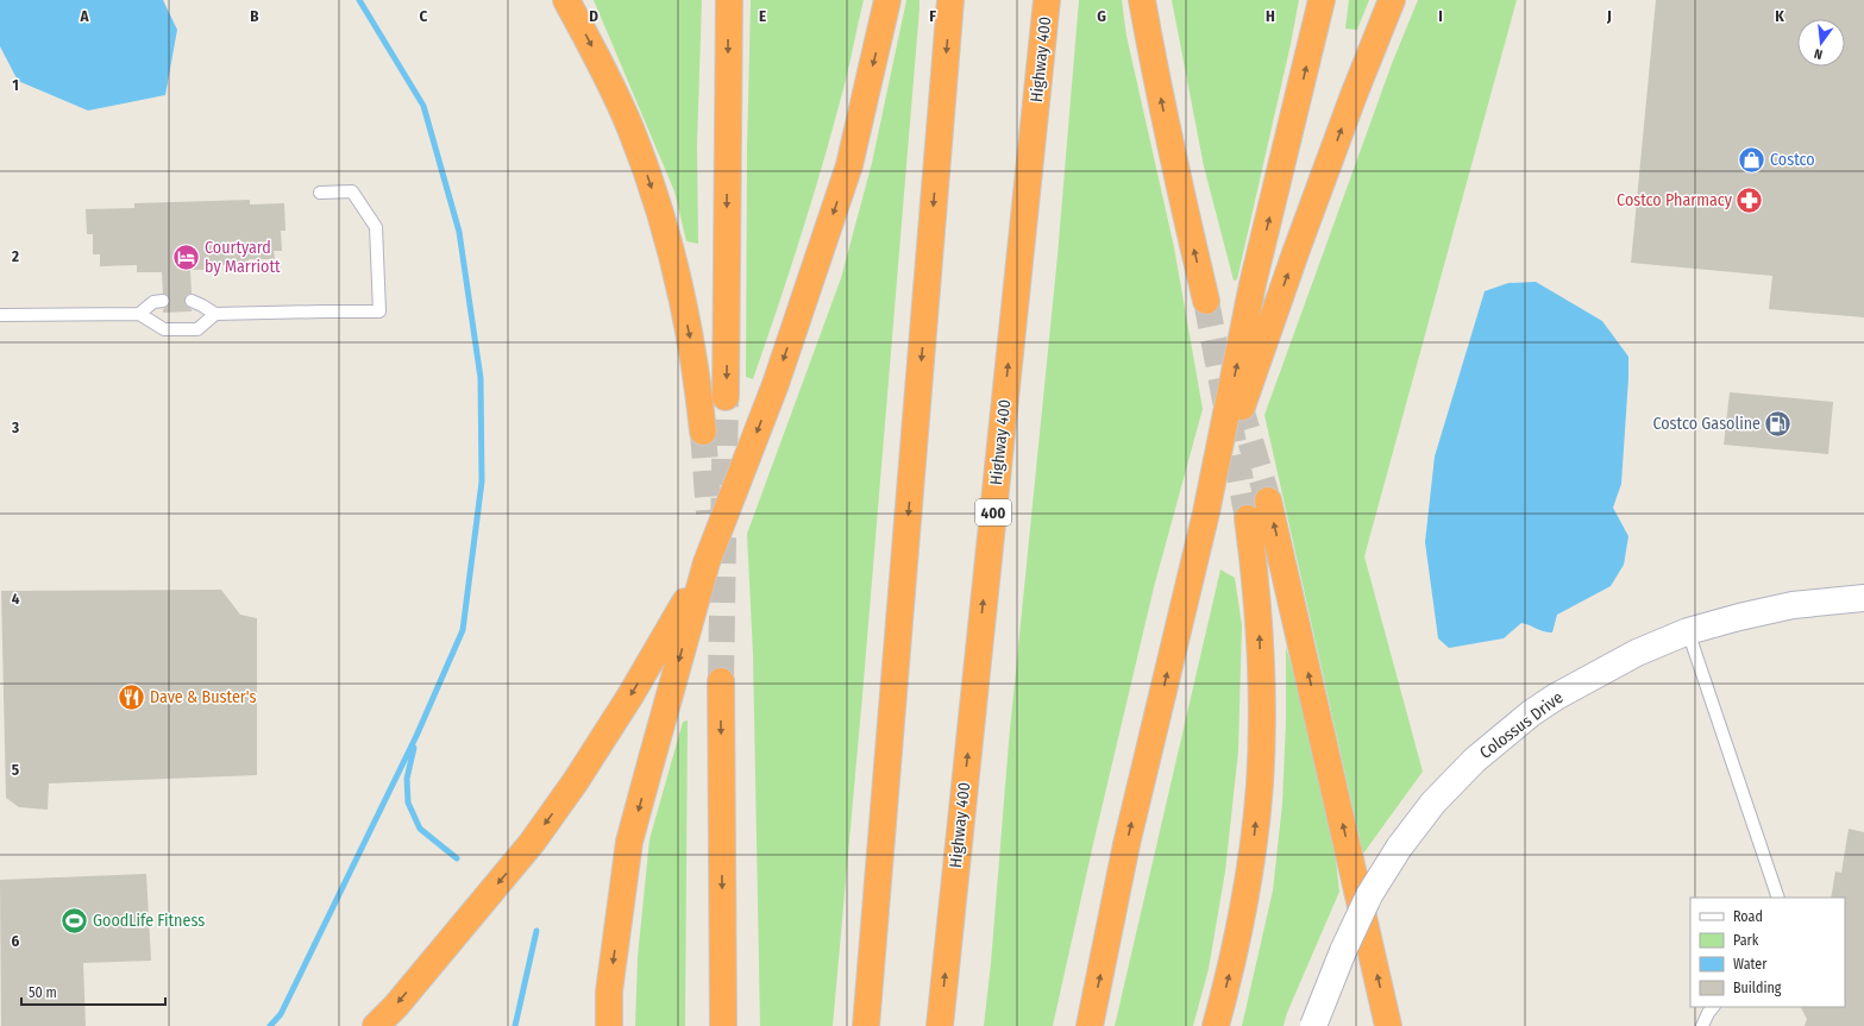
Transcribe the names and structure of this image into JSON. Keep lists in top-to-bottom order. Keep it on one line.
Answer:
{"streets":{"highway":["Highway 400","400"],"street":["Colossus Drive"]},"places":{"shop":["Costco"],"pharmacy":["Costco Pharmacy"],"hotel":["Courtyard by Marriott"],"fuel station":["Costco Gasoline"],"restaurant":["Dave & Buster's"],"sports":["GoodLife Fitness"]},"legend":["Road","Park","Water","Building"],"scale_bar":"50 m","north":"bottom","grid":{"columns":["A","B","C","D","E","F","G","H","I","J","K"],"rows":["1","2","3","4","5","6"]}}
